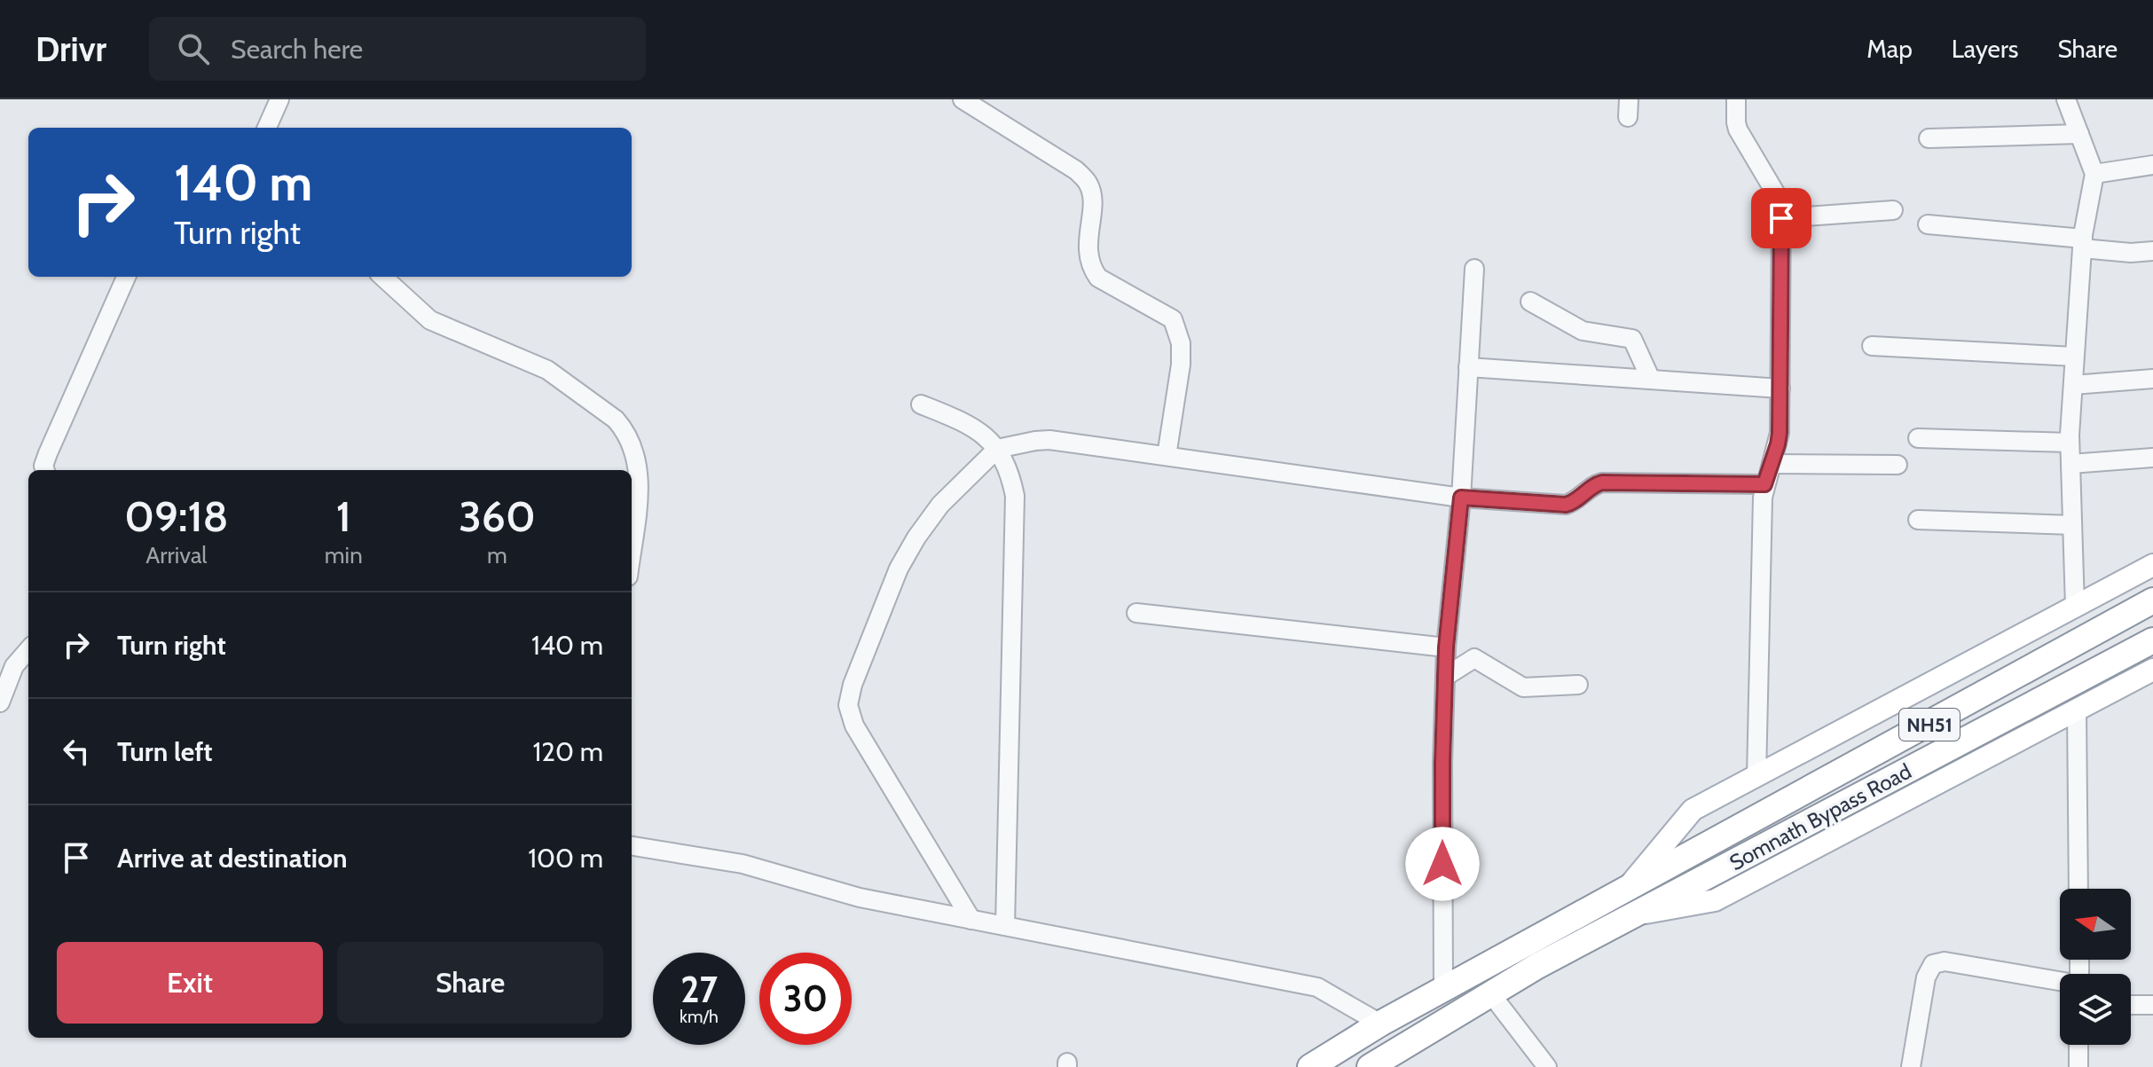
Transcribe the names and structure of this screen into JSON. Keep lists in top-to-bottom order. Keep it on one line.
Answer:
{"streets":{"highway":["NH51","Somnath Bypass Road"]},"crossings":[["NH51","Somnath Bypass Road"]],"north":"left","page":{"header":"Drivr","search":"Search here","nav":["Map","Layers","Share"],"turn":["140 m","Turn right"],"eta":["09:18","Arrival","1","min","360","m"],"list":[{"name":"Turn right","value":"140 m"},{"name":"Turn left","value":"120 m"},{"name":"Arrive at destination","value":"100 m"}],"buttons":["Exit","Share"],"speed":"27 km/h","limit":"30"}}
